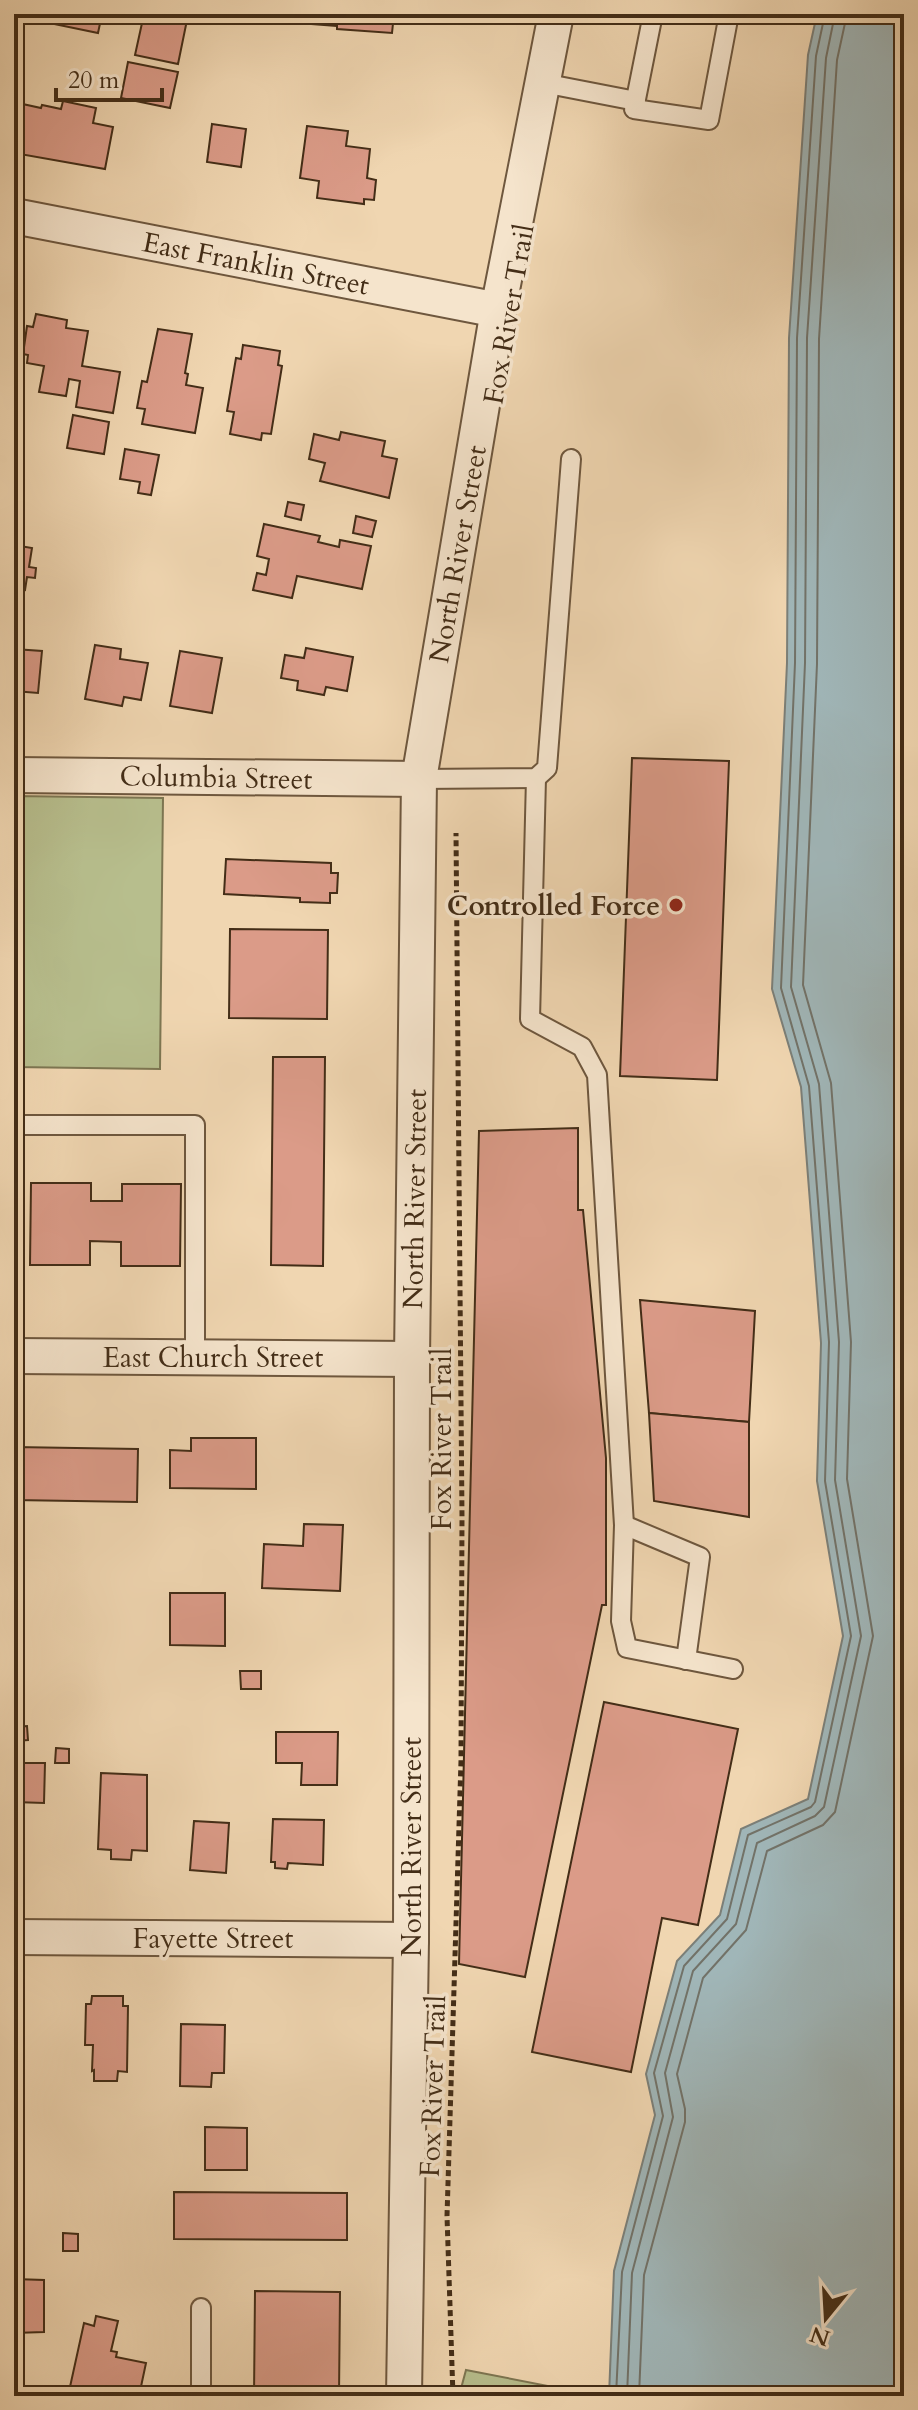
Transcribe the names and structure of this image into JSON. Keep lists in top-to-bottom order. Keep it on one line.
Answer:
{"streets":{"street":["East Franklin Street","North River Street","Columbia Street","East Church Street","Fayette Street"],"path":["Fox River Trail"]},"crossings":[["East Franklin Street","North River Street"],["North River Street","Columbia Street"],["North River Street","East Church Street"],["North River Street","Fayette Street"]],"places":["Controlled Force"],"scale_bar":"20 m","north":"bottom"}
